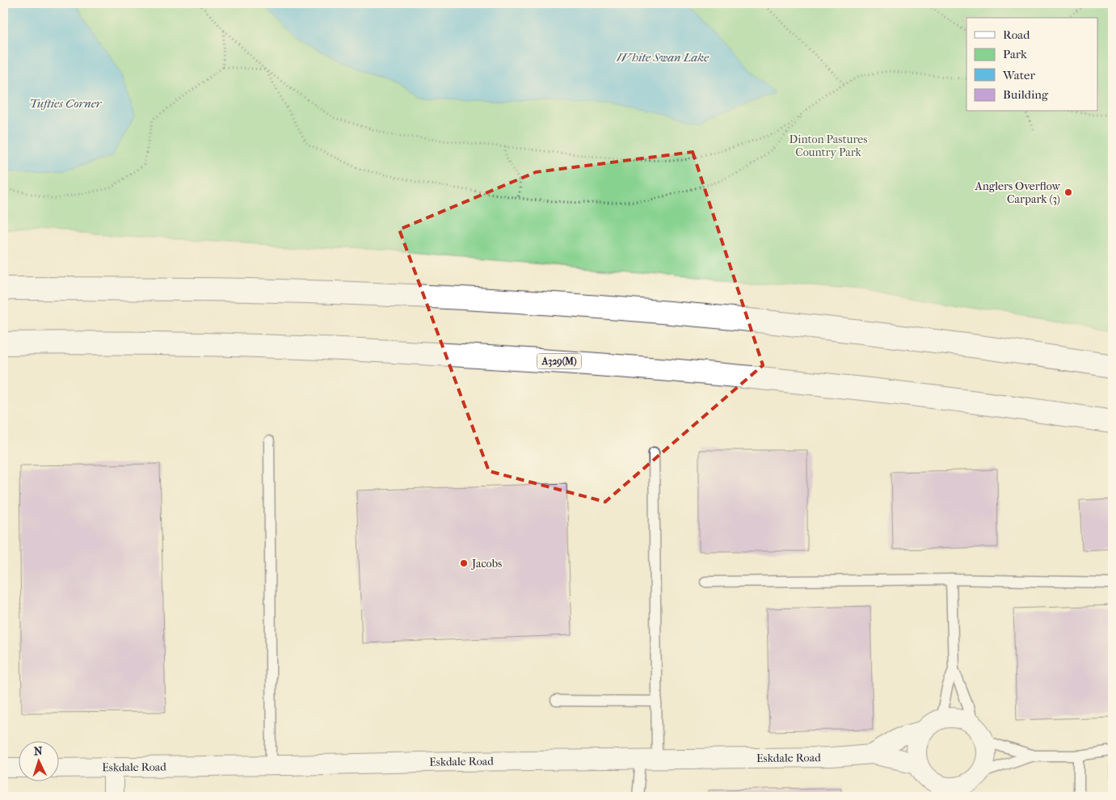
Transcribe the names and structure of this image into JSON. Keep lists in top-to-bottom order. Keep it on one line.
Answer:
{"streets":{"highway":["A329(M)"],"street":["Eskdale Road"]},"water":["White Swan Lake","Tufties Corner"],"parks":["Dinton Pastures Country Park"],"places":["Anglers Overflow Carpark (3)","Jacobs"],"legend":["Road","Park","Water","Building"],"north":"top"}
